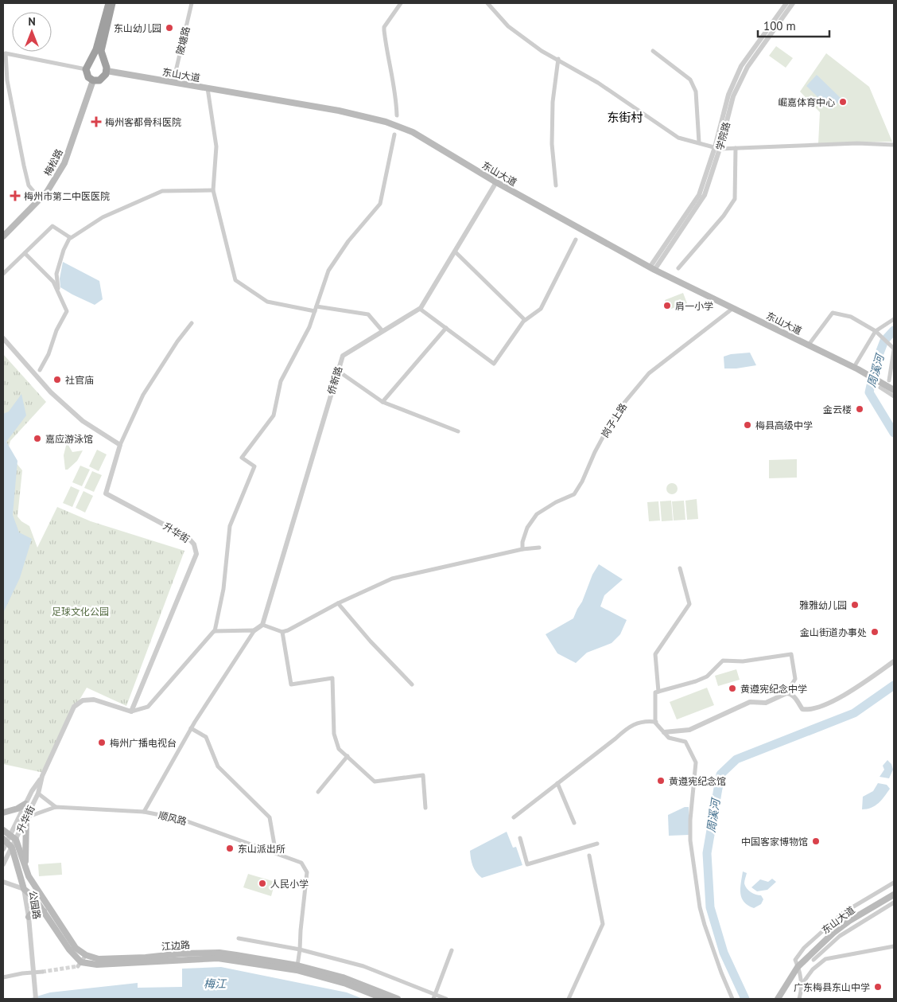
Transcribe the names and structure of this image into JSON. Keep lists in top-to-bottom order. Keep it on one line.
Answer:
{"streets":{"main road":["东山大道","梅松路","公园路","江边路"],"street":["陂塘路","学院路","侨新路","岗子上路","升华街","顺风路"]},"crossings":[["东山大道","学院路"],["东山大道","梅松路"],["东山大道","侨新路"],["东山大道","岗子上路"],["升华街","顺风路"],["升华街","公园路"],["顺风路","江边路"]],"districts":["东街村"],"water":["周溪河","梅江"],"parks":["足球文化公园"],"places":{"other":["东山幼儿园","崛嘉体育中心","肩一小学","社官庙","金云楼","梅县高级中学","嘉应游泳馆","雅雅幼儿园","金山街道办事处","黄遵宪纪念中学","梅州广播电视台","黄遵宪纪念馆","中国客家博物馆","东山派出所","人民小学","广东梅县东山中学"],"health":["梅州客都骨科医院","梅州市第二中医医院"]},"scale_bar":"100 m","north":"top"}
